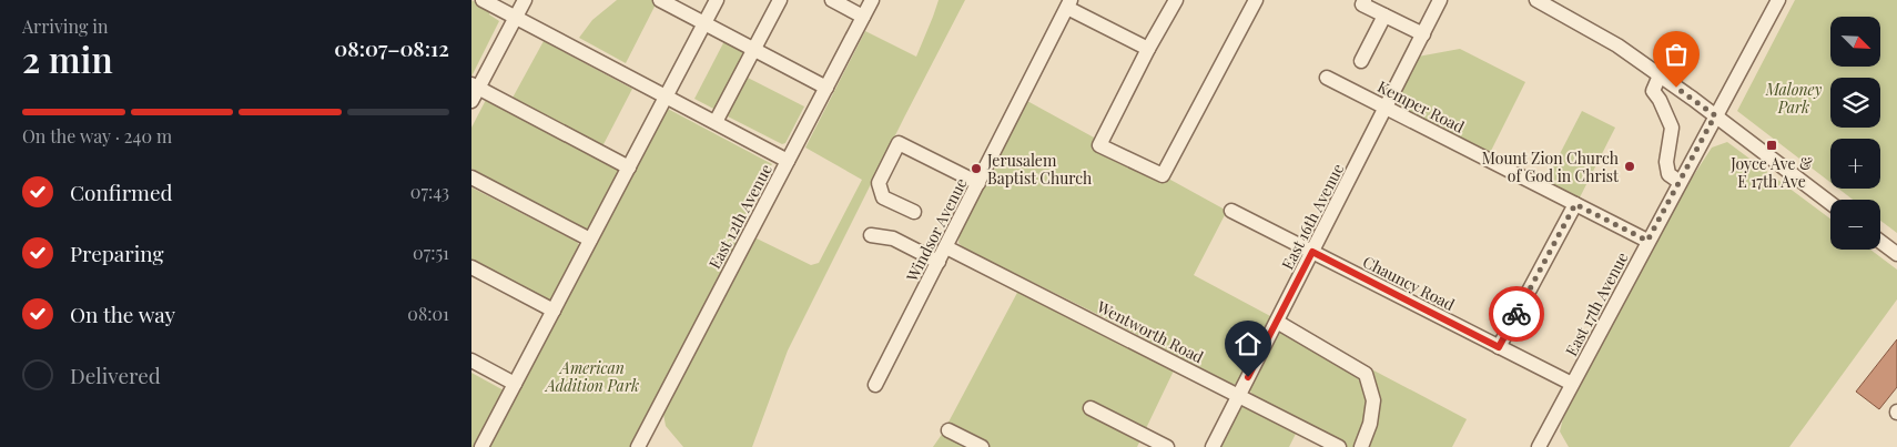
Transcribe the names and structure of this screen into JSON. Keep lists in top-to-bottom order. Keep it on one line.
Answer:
{"streets":{"street":["Kemper Road","East 12th Avenue","East 16th Avenue","Windsor Avenue","Chauncy Road","East 17th Avenue","Wentworth Road"]},"crossings":[["Kemper Road","East 16th Avenue"],["Kemper Road","East 17th Avenue"],["East 16th Avenue","Chauncy Road"],["East 16th Avenue","Wentworth Road"],["Windsor Avenue","Wentworth Road"],["Chauncy Road","East 17th Avenue"]],"parks":["Maloney Park","American Addition Park"],"places":{"transit":["Joyce Ave & E 17th Ave"],"other":["Mount Zion Church of God in Christ","Jerusalem Baptist Church"]},"north":"bottom right","page":{"heading":["2 min","Arriving in","08:07–08:12"],"map_buttons":["+","−"],"bar":"On the way · 240 m","list":[["Confirmed","07:43"],["Preparing","07:51"],["On the way","08:01"],"Delivered"]}}
